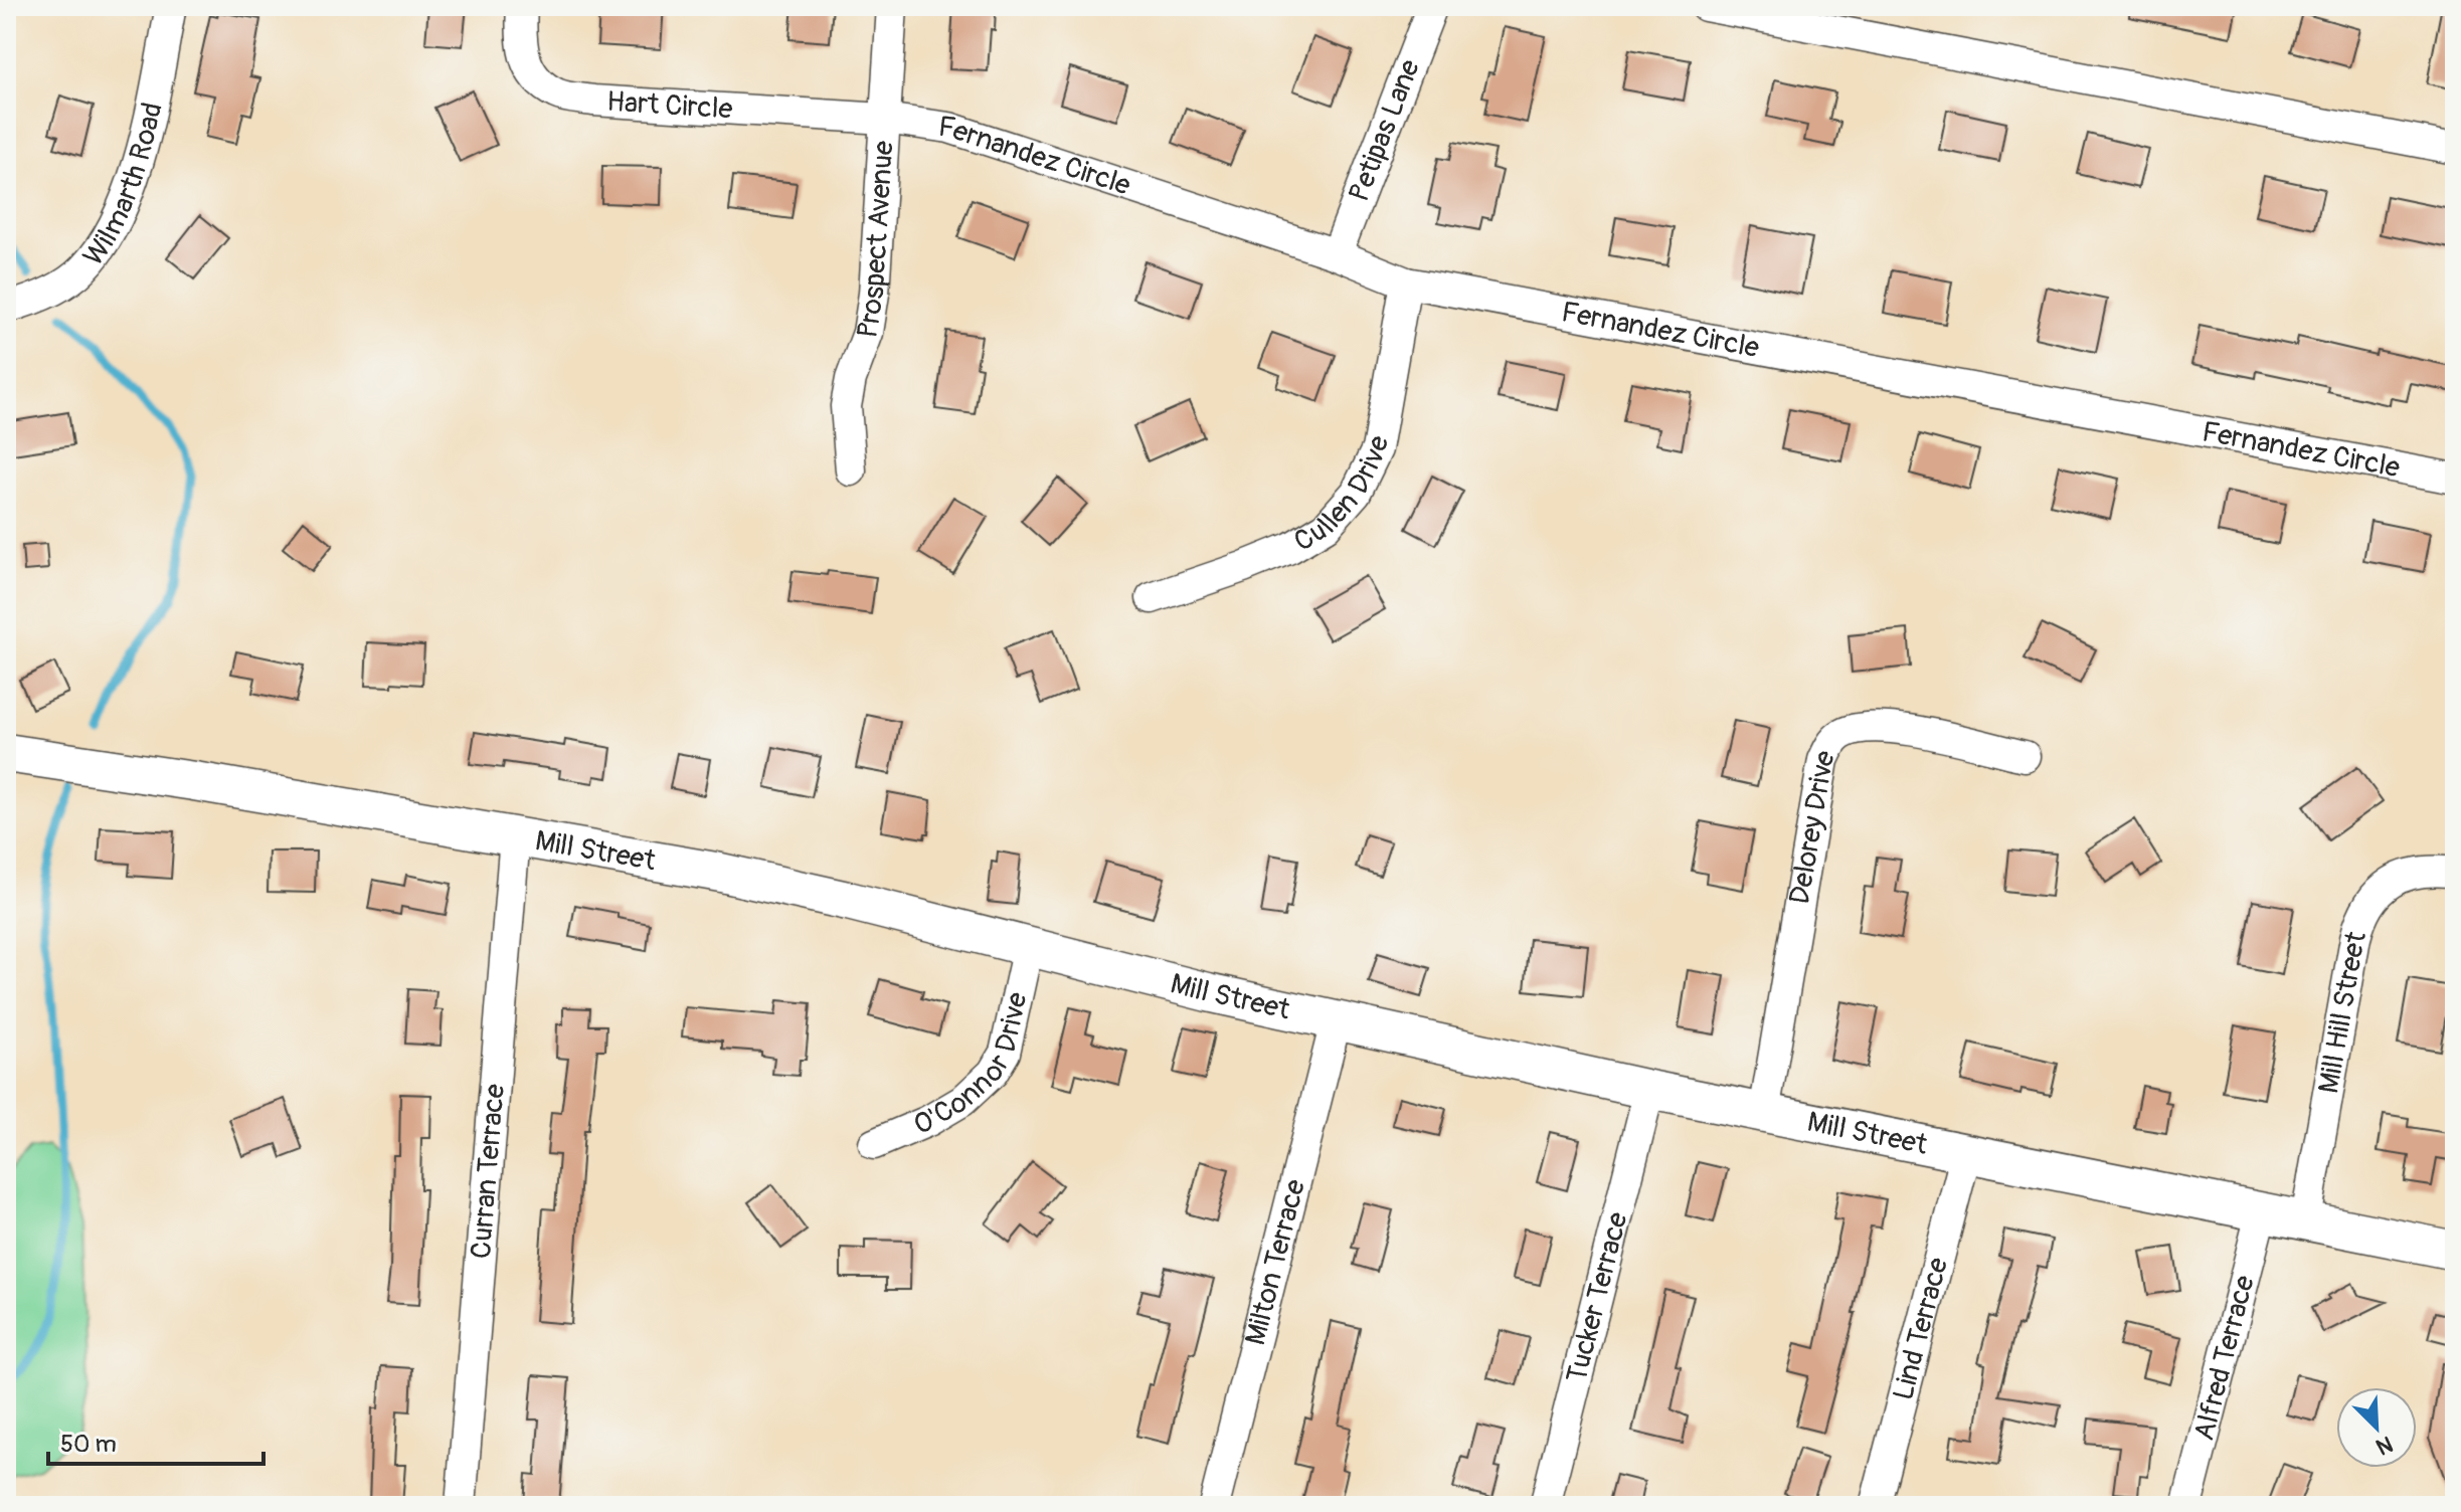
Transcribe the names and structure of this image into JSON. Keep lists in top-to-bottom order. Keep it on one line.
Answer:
{"streets":{"street":["Hart Circle","Petipas Lane","Fernandez Circle","Wilmarth Road","Prospect Avenue","Cullen Drive","Delorey Drive","Mill Street","Mill Hill Street","O'Connor Drive","Curran Terrace","Milton Terrace","Tucker Terrace","Lind Terrace","Alfred Terrace"]},"crossings":[["Hart Circle","Fernandez Circle"],["Hart Circle","Prospect Avenue"],["Petipas Lane","Fernandez Circle"],["Fernandez Circle","Prospect Avenue"],["Fernandez Circle","Cullen Drive"],["Delorey Drive","Mill Street"],["Mill Street","Mill Hill Street"],["Mill Street","O'Connor Drive"],["Mill Street","Curran Terrace"],["Mill Street","Milton Terrace"],["Mill Street","Tucker Terrace"],["Mill Street","Lind Terrace"],["Mill Street","Alfred Terrace"]],"scale_bar":"50 m","north":"bottom right"}
